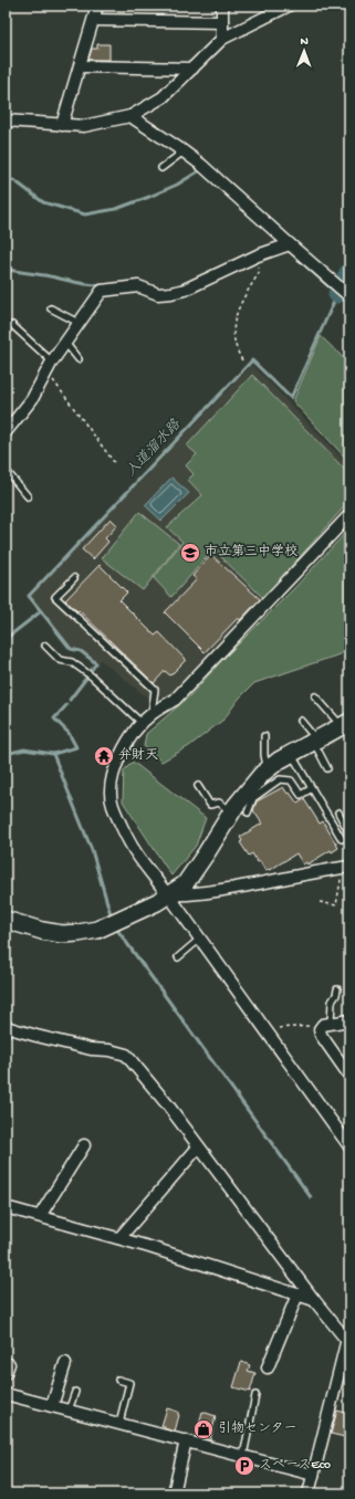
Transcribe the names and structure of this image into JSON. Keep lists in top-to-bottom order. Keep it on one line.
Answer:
{"water":["入道溜水路"],"places":{"school or university":["市立第三中学校"],"temple":["弁財天"],"shop":["引物センター"],"parking":["スペースEco"]},"north":"top"}
